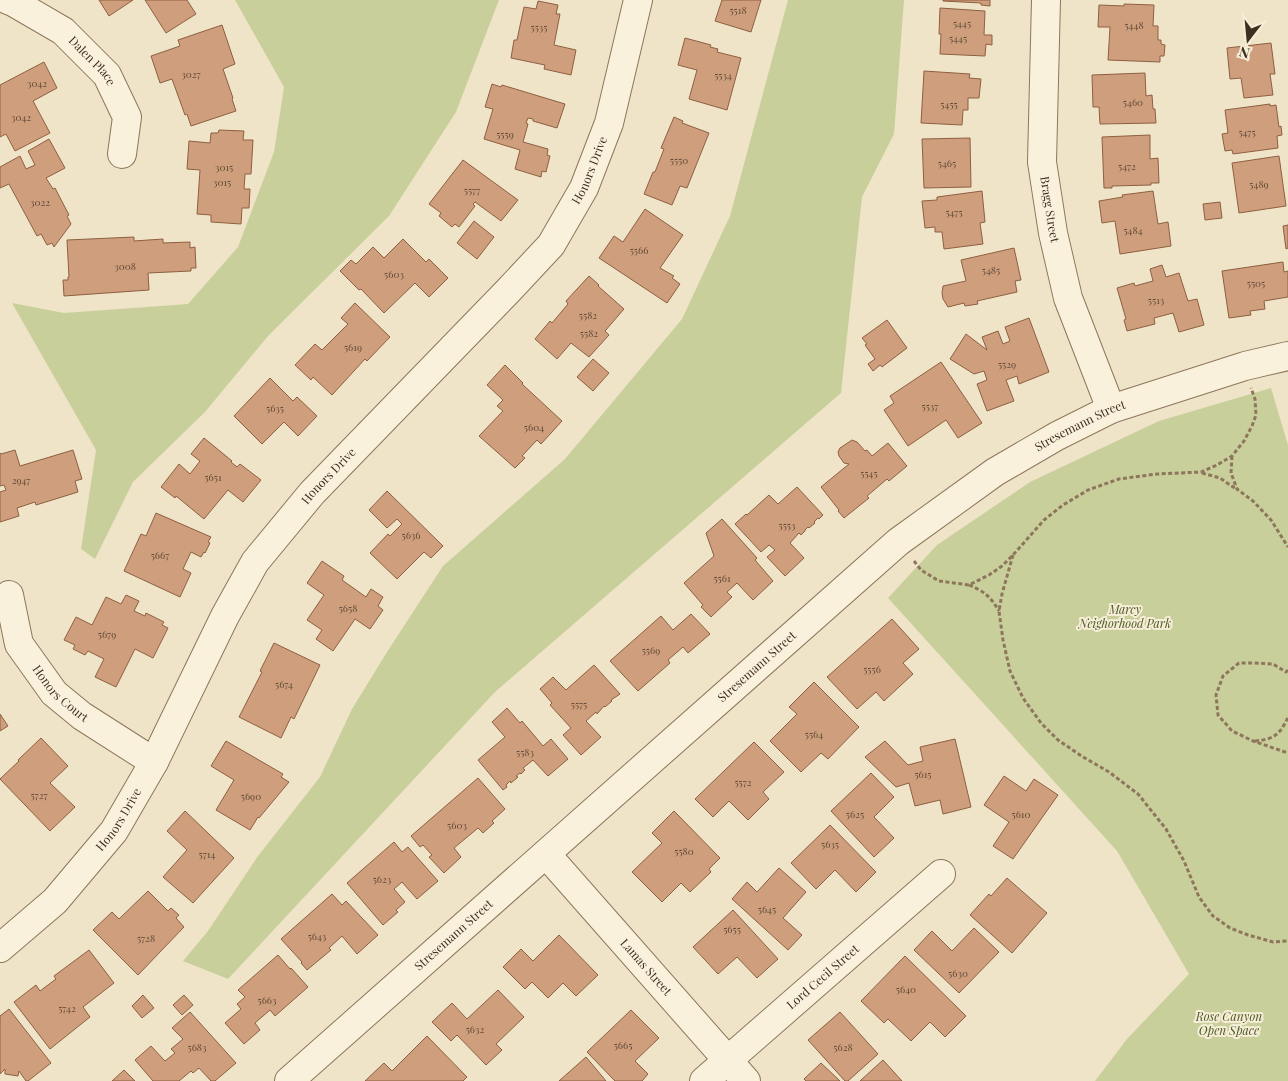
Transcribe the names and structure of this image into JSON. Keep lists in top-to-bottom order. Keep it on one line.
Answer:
{"streets":{"street":["Dalen Place","Honors Drive","Bragg Street","Stresemann Street","Honors Court","Lamas Street","Lord Cecil Street"]},"crossings":[["Honors Drive","Honors Court"],["Bragg Street","Stresemann Street"],["Stresemann Street","Lamas Street"],["Lamas Street","Lord Cecil Street"]],"parks":["Marcy Neighorhood Park","Rose Canyon Open Space"],"house_numbers":["5518","5445","5448","5535","5445","3027","5534","3042","5460","5455","3042","5475","5559","5550","5465","5472","3015","3015","5489","5577","3022","5475","5484","5566","3008","5485","5603","5505","5513","5582","5582","5619","5529","5537","5635","5604","5545","5651","2947","5553","5636","5667","5561","5658","5679","5569","5556","5674","5575","5564","5583","5615","5572","5727","5690","5625","5610","5603","5635","5580","5714","5623","5645","5655","5643","5728","5630","5640","5663","5742","5632","5665","5683","5628"],"north":"bottom"}
